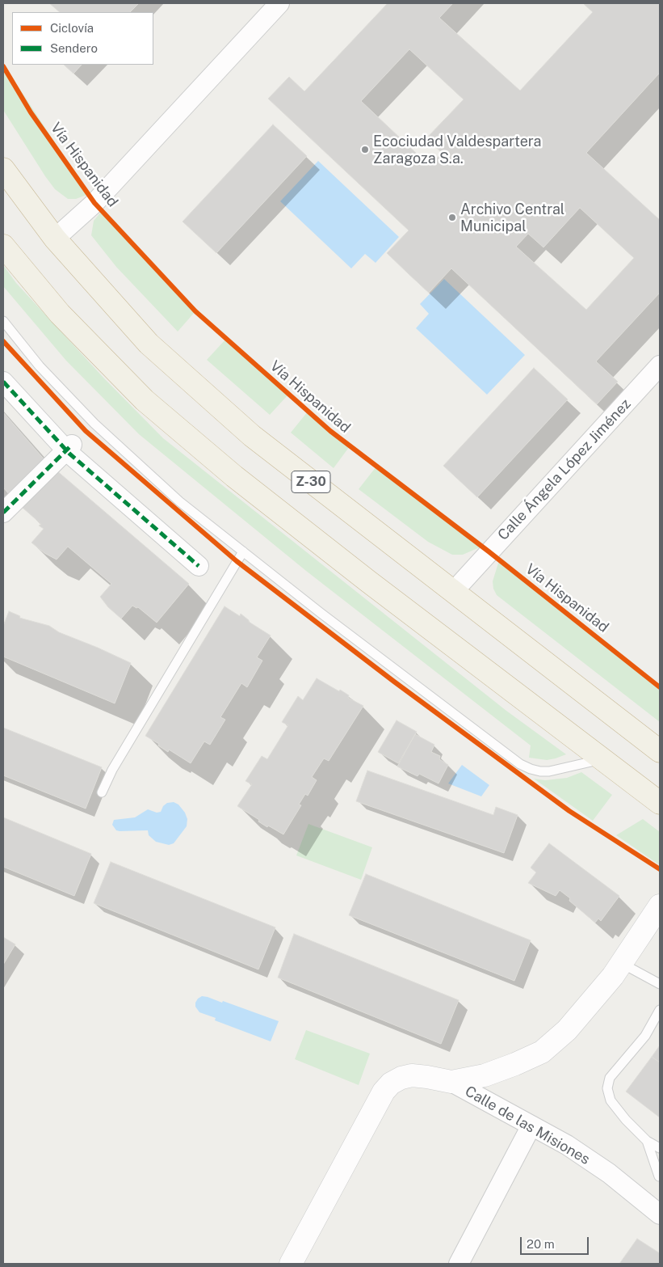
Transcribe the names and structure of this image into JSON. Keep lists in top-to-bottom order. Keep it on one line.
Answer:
{"streets":{"highway":["Z-30"],"street":["Calle Ángela López Jiménez","Calle de las Misiones"],"cycle path":["Vía Hispanidad"]},"crossings":[["Calle Ángela López Jiménez","Z-30"]],"places":["Ecociudad Valdespartera Zaragoza S.a.","Archivo Central Municipal"],"legend":["Ciclovía","Sendero"],"scale_bar":"20 m"}
